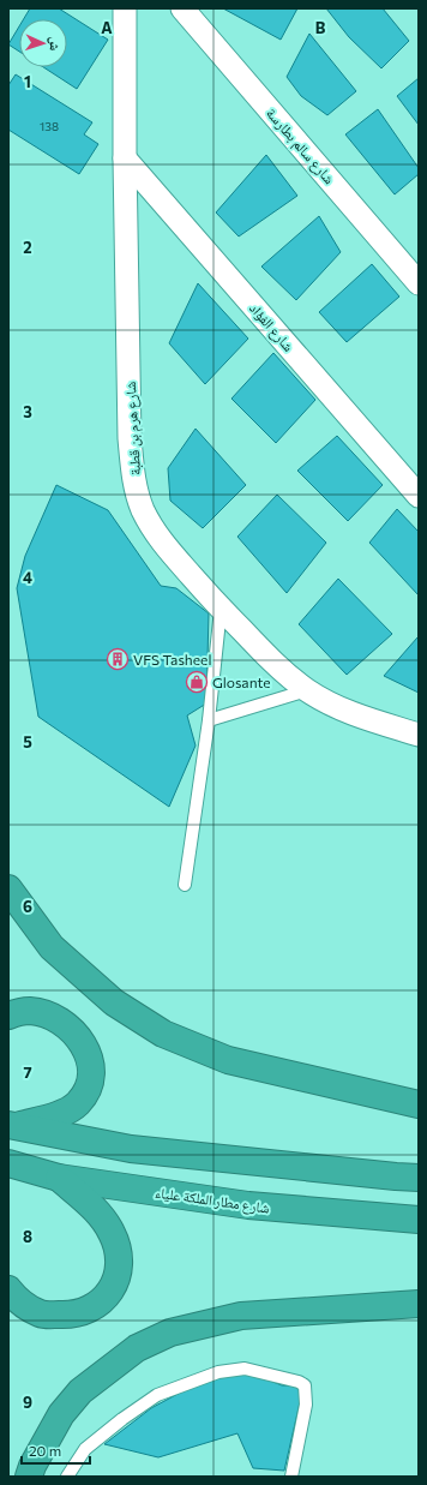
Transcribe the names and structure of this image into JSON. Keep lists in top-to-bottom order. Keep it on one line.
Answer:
{"streets":{"highway":["شارع مطار الملكة علياء"],"street":["شارع سالم بطارسة","شارع الفؤاد","شارع هرم بن قطبة"]},"crossings":[["شارع الفؤاد","شارع هرم بن قطبة"]],"places":{"building":["VFS Tasheel"],"shop":["Glosante"]},"house_numbers":["138"],"scale_bar":"20 m","north":"right","grid":{"columns":["A","B"],"rows":["1","2","3","4","5","6","7","8","9"]}}
